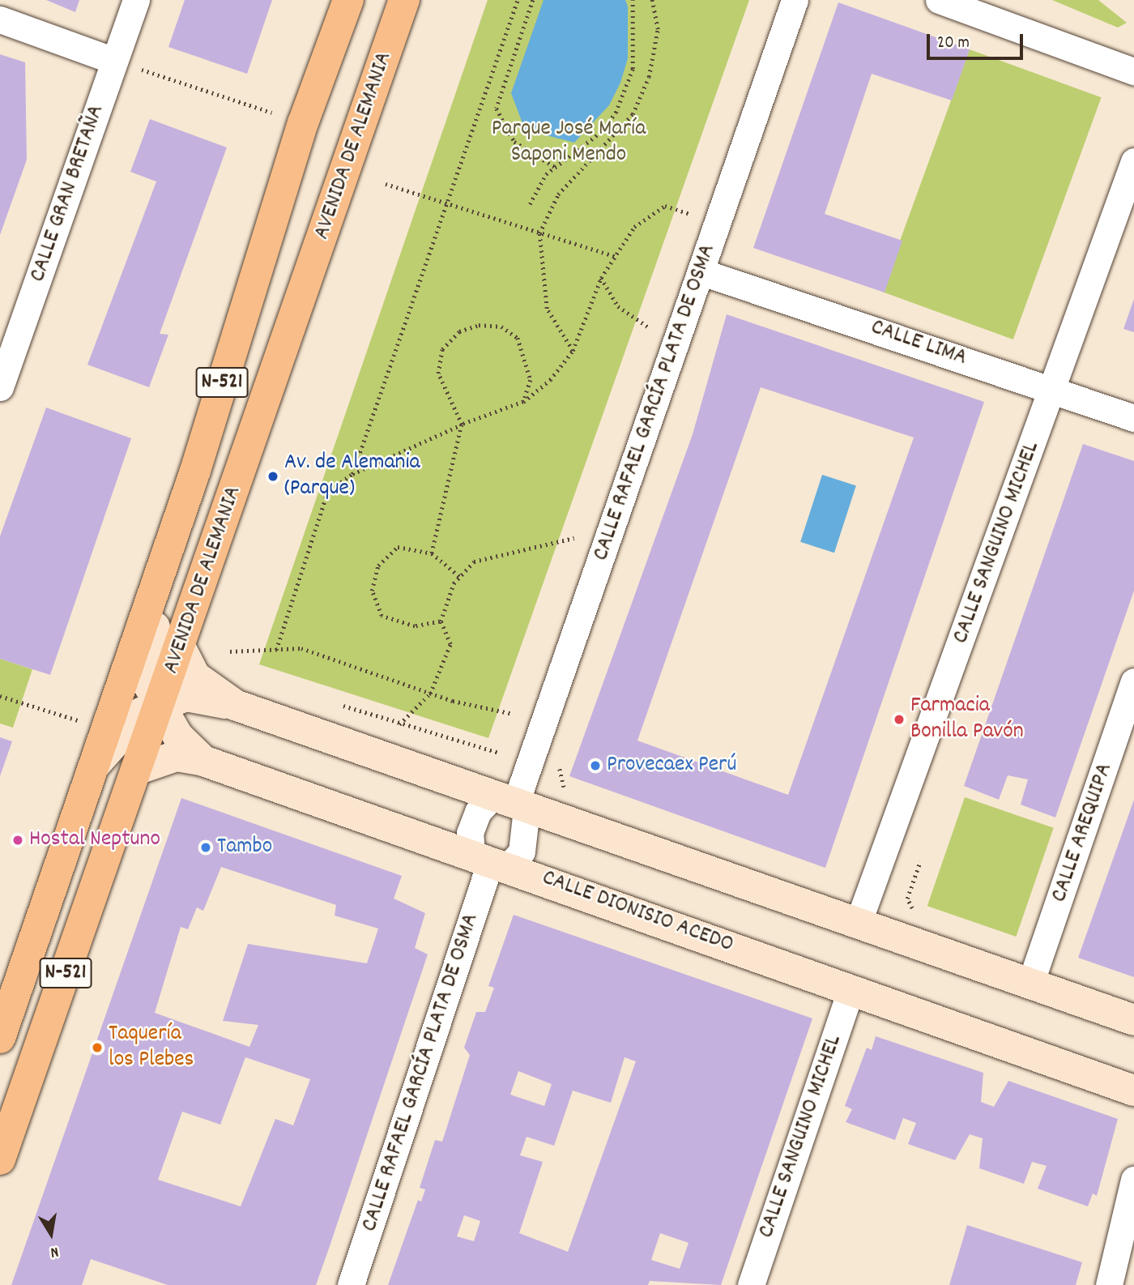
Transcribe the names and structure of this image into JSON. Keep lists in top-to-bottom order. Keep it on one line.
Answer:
{"streets":{"main road":["AVENIDA DE ALEMANIA","N-521","CALLE DIONISIO ACEDO"],"street":["CALLE GRAN BRETAÑA","CALLE LIMA","CALLE RAFAEL GARCÍA PLATA DE OSMA","CALLE SANGUINO MICHEL","CALLE AREQUIPA"]},"crossings":[["AVENIDA DE ALEMANIA","CALLE DIONISIO ACEDO"],["CALLE LIMA","CALLE RAFAEL GARCÍA PLATA DE OSMA"],["CALLE LIMA","CALLE SANGUINO MICHEL"],["CALLE RAFAEL GARCÍA PLATA DE OSMA","CALLE DIONISIO ACEDO"],["CALLE SANGUINO MICHEL","CALLE DIONISIO ACEDO"]],"parks":["Parque José María Saponi Mendo"],"places":["Av. de Alemania (Parque)","Farmacia Bonilla Pavón","Provecaex Perú","Hostal Neptuno","Tambo","Taquería los Plebes"],"scale_bar":"20 m","north":"bottom"}
